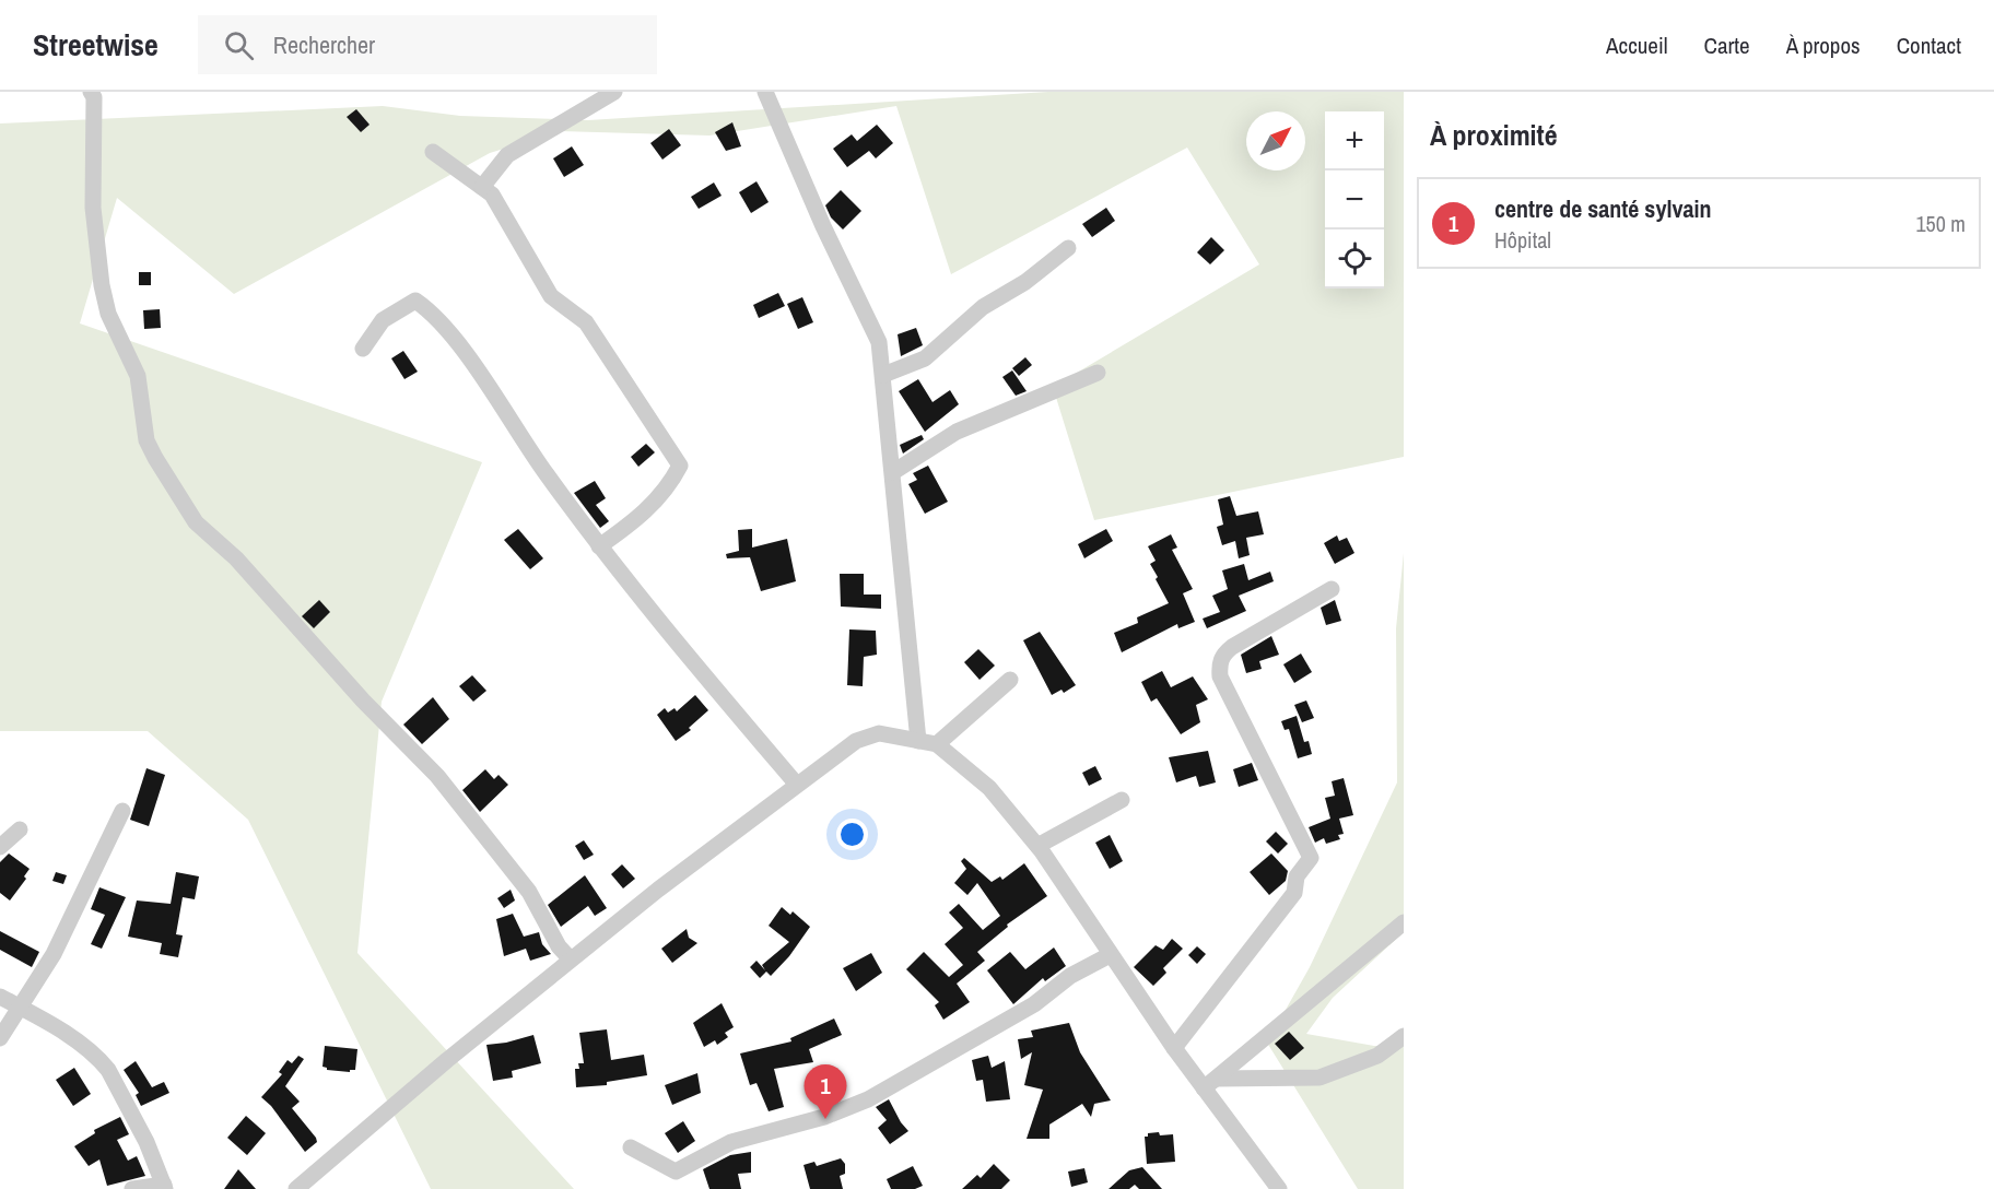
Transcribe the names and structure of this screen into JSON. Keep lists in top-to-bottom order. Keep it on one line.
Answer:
{"north":"top right","page":{"header":"Streetwise","search":"Rechercher","nav":["Accueil","Carte","À propos","Contact"],"heading":"À proximité","map_buttons":["+","−"],"list":[{"mark":"1","name":"centre de santé sylvain","note":"Hôpital","value":"150 m"}],"pins":"1"}}
